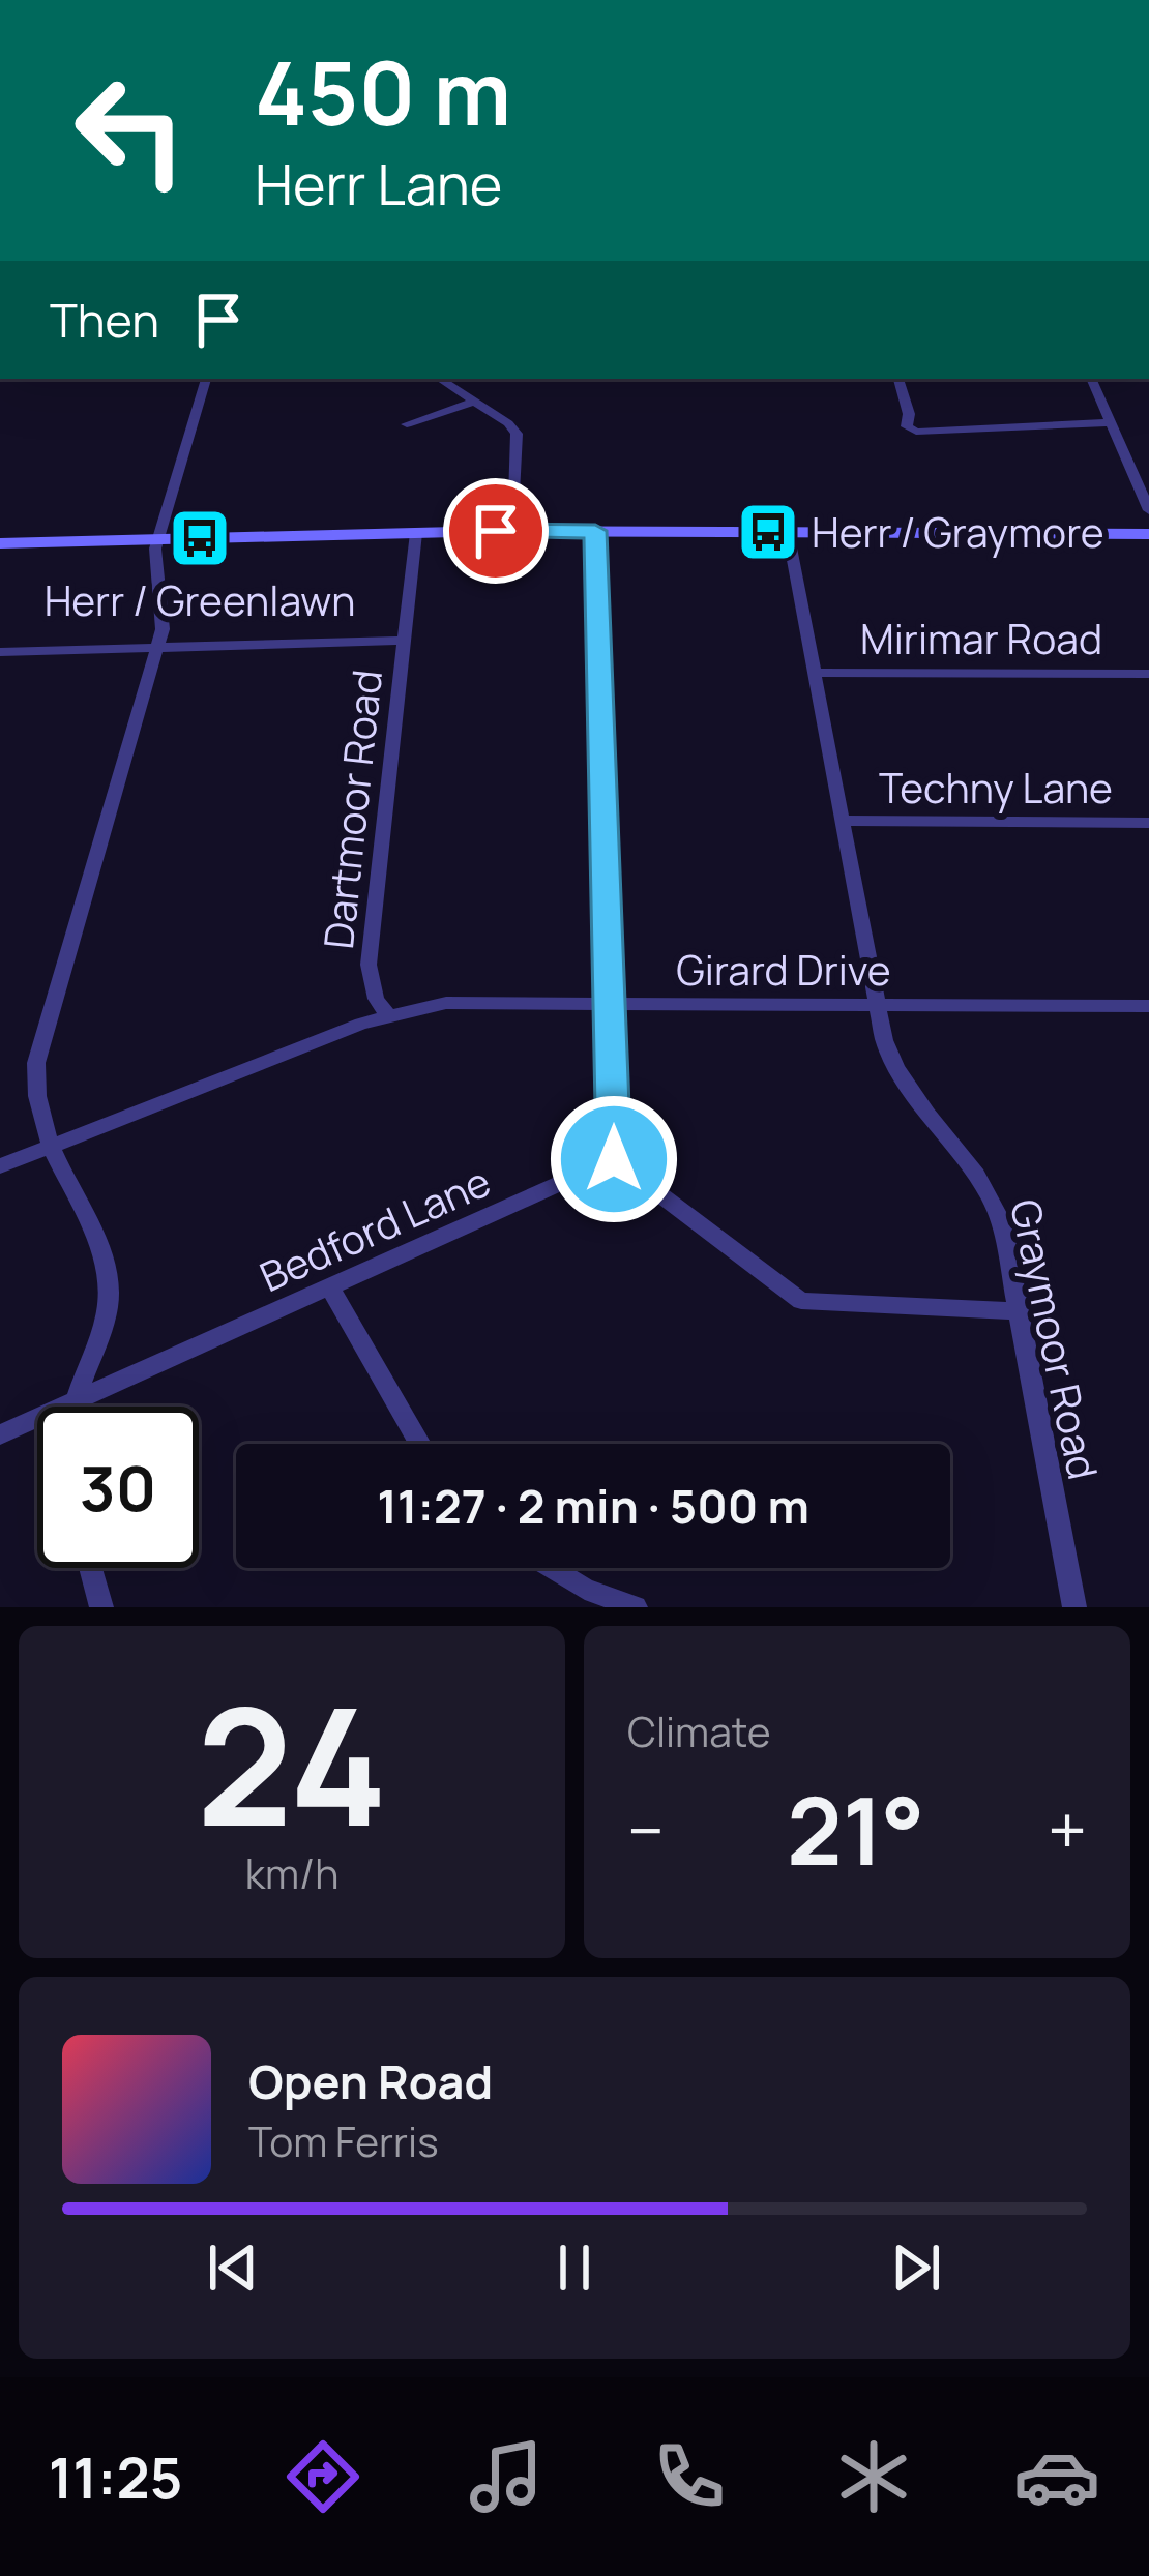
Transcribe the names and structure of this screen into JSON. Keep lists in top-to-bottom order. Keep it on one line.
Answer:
{"streets":{"street":["Mirimar Road","Techny Lane","Dartmoor Road","Girard Drive","Bedford Lane","Graymoor Road"]},"crossings":[["Mirimar Road","Graymoor Road"],["Techny Lane","Graymoor Road"],["Dartmoor Road","Girard Drive"],["Girard Drive","Graymoor Road"]],"places":{"bus stop":["Herr / Graymore","Herr / Greenlawn"]},"page":{"turn":["450 m","Herr Lane"],"then":"Then","limit":"30","trip":"11:27 · 2 min · 500 m","tile":[["24","km/h"],"Climate"],"heat":["−","21°","+"],"song":["Open Road","Tom Ferris"],"tabs":"11:25"}}
